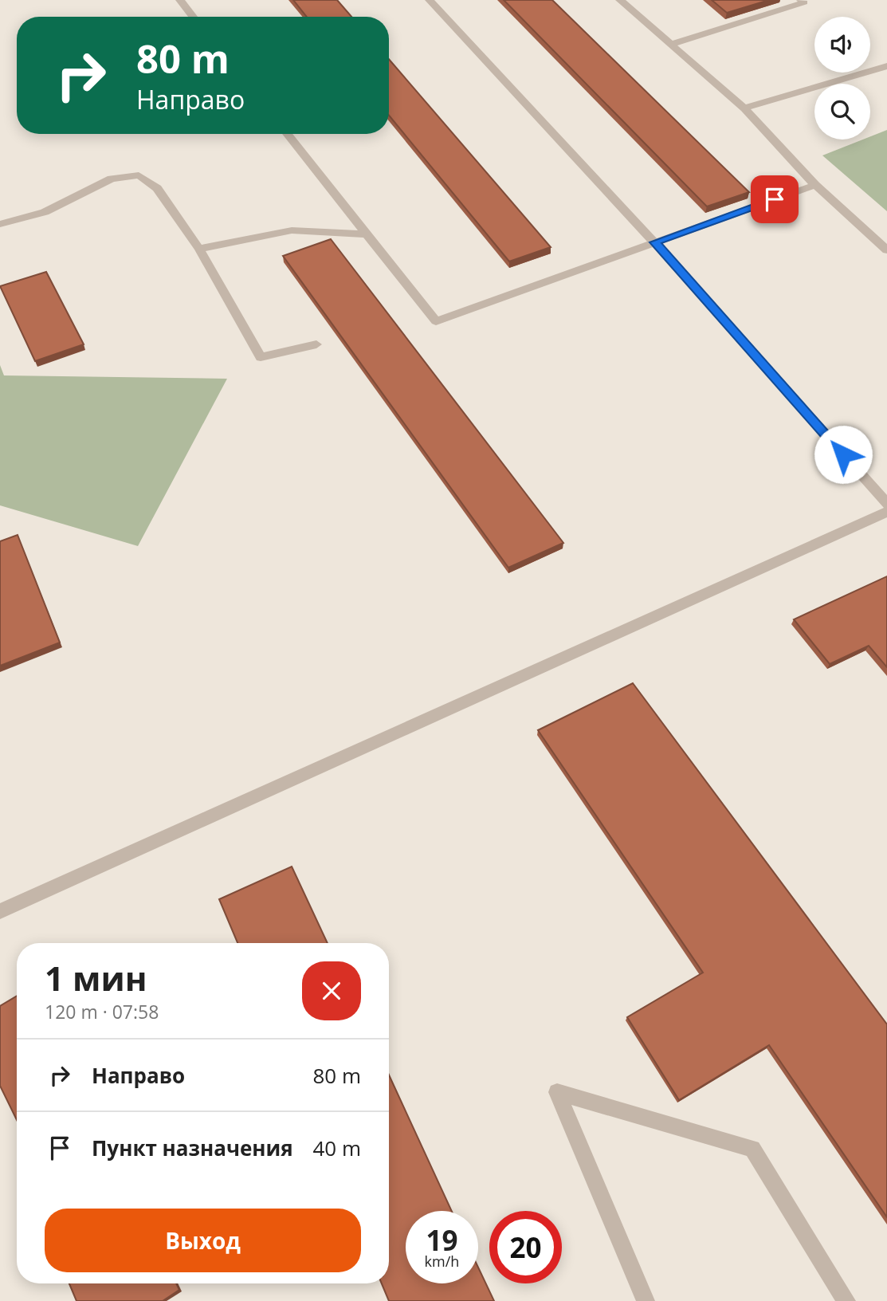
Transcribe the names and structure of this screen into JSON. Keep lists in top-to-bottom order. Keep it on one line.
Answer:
{"page":{"turn":["80 m","Направо"],"heading":["1 мин","120 m · 07:58"],"list":[{"name":"Направо","value":"80 m"},{"name":"Пункт назначения","value":"40 m"}],"buttons":"Выход","speed":"19 km/h","limit":"20"}}
